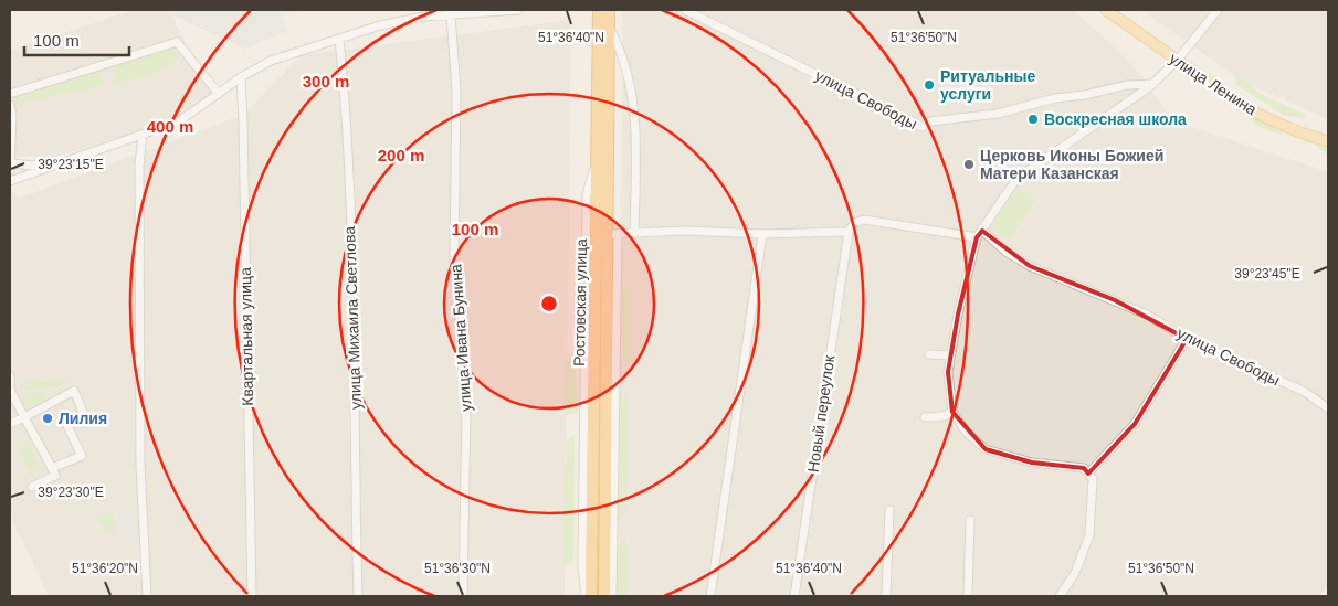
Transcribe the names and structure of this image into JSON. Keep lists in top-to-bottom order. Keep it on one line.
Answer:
{"streets":{"highway":["Ростовская улица"],"main road":["улица Ленина"],"street":["улица Свободы","улица Михаила Светлова","Квартальная улица","улица Ивана Бунина","Новый переулок"]},"places":["Ритуальные услуги","Воскресная школа","Церковь Иконы Божией Матери Казанская","Лилия"],"scale_bar":"100 m","coordinates":["51°36'40\"N","51°36'50\"N","39°23'15\"E","39°23'45\"E","39°23'30\"E","51°36'20\"N","51°36'30\"N"],"rings":["300 m","400 m","200 m","100 m"]}
